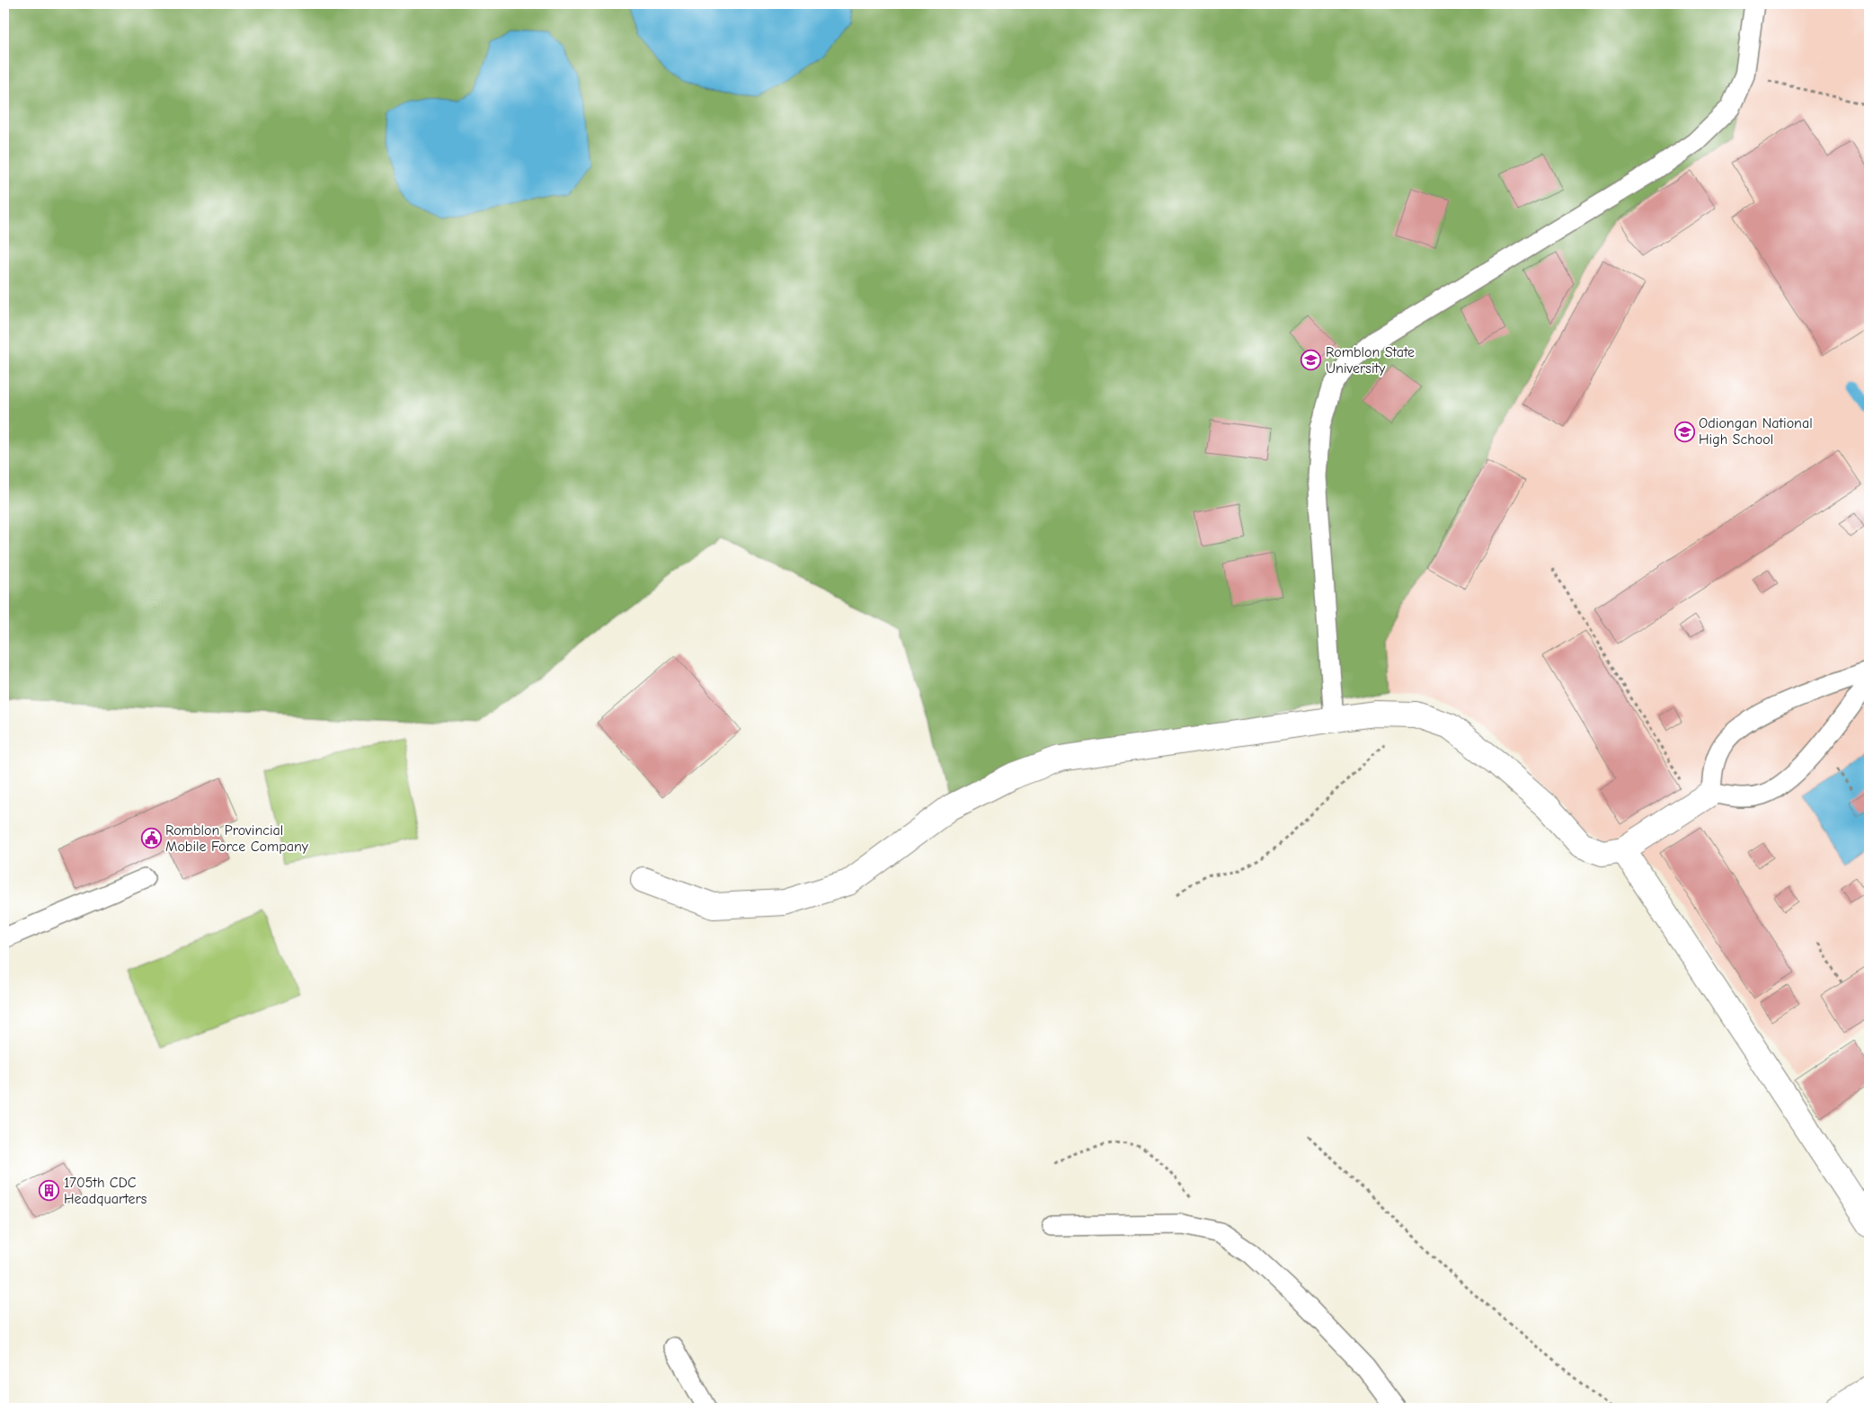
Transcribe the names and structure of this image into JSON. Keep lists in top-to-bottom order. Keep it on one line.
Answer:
{"places":{"school or university":["Romblon State University","Odiongan National High School"],"public building":["Romblon Provincial Mobile Force Company"],"building":["1705th CDC Headquarters"]}}
